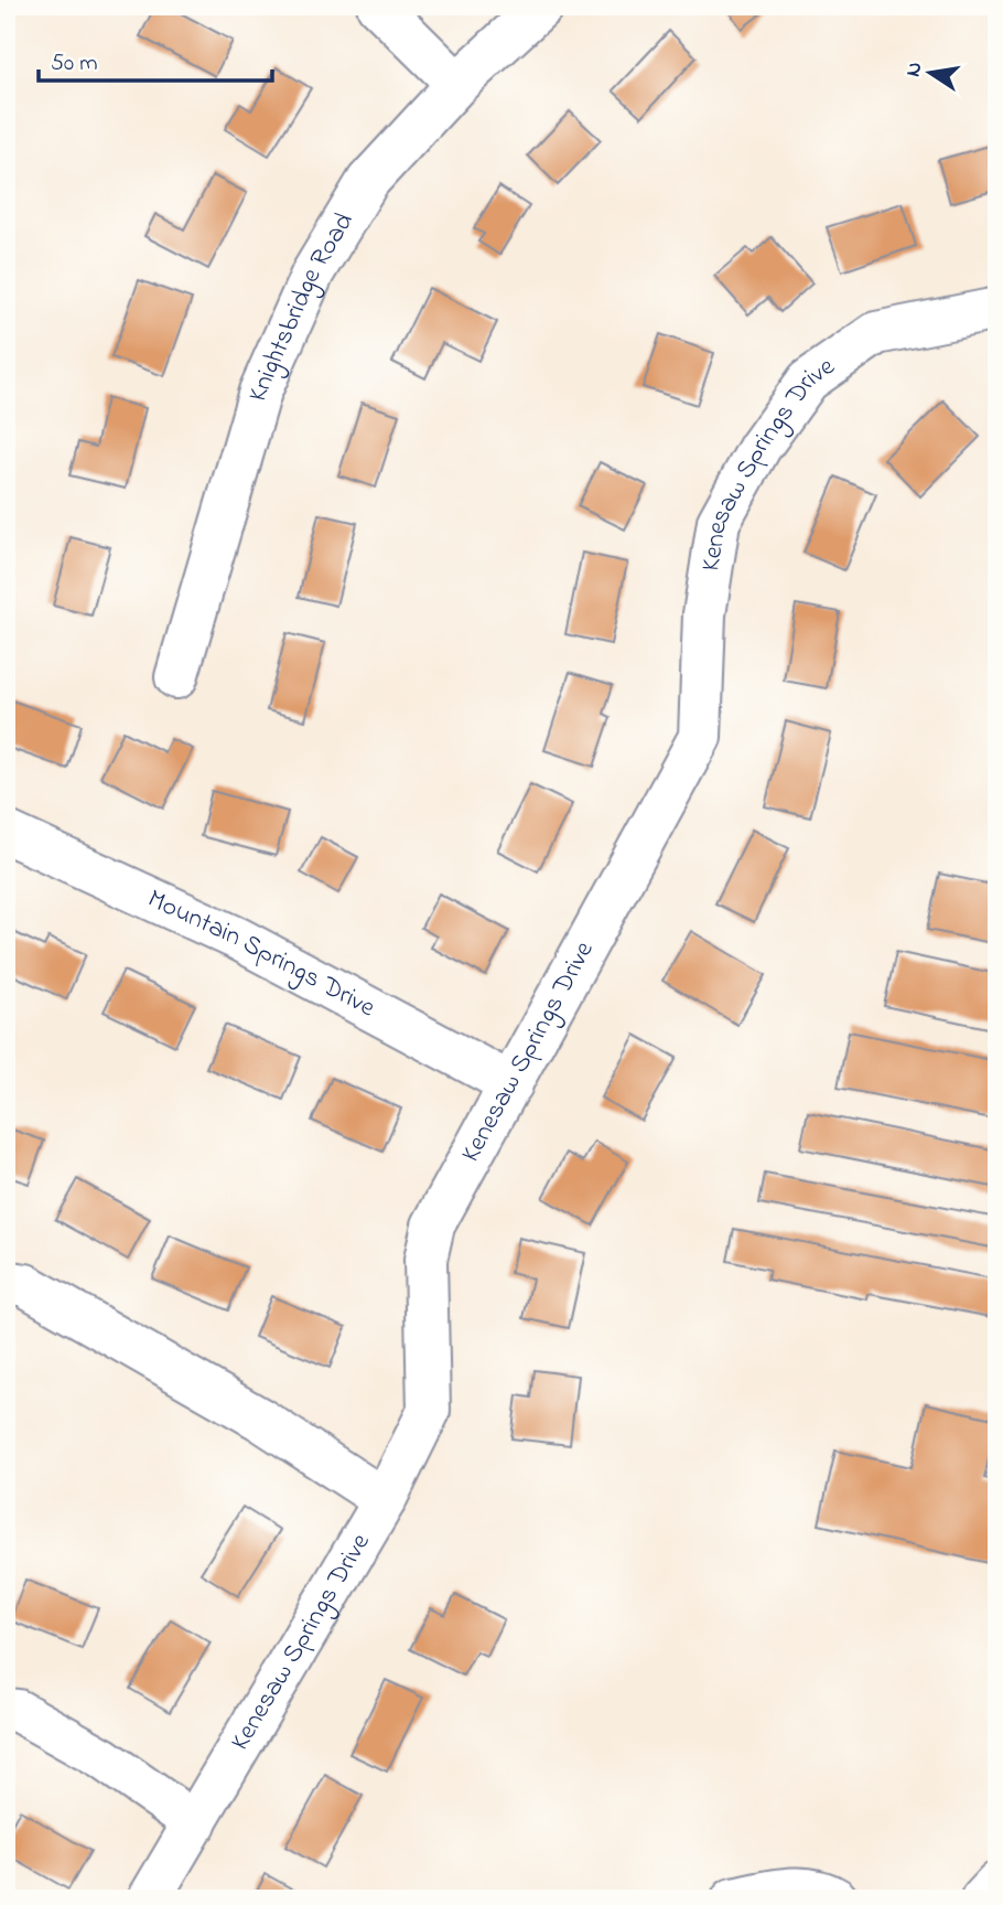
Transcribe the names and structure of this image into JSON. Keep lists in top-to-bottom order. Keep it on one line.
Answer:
{"streets":{"street":["Knightsbridge Road","Kenesaw Springs Drive","Mountain Springs Drive"]},"crossings":[["Kenesaw Springs Drive","Mountain Springs Drive"]],"scale_bar":"50 m","north":"left"}
